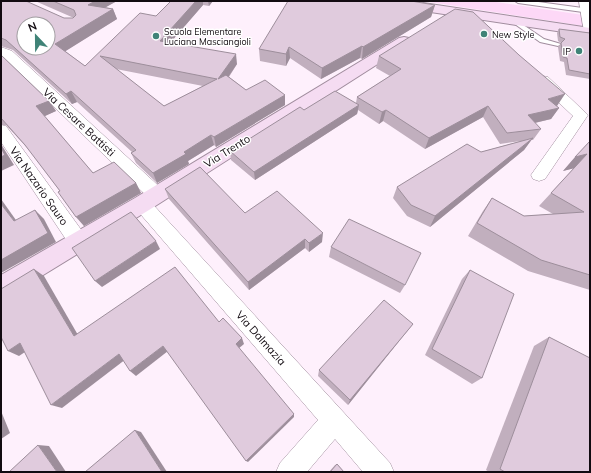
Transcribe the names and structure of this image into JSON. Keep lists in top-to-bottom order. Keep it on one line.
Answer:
{"streets":{"street":["Via Cesare Battisti","Via Trento","Via Nazario Sauro","Via Dalmazia"]},"crossings":[["Via Cesare Battisti","Via Trento"],["Via Cesare Battisti","Via Dalmazia"],["Via Trento","Via Nazario Sauro"],["Via Trento","Via Dalmazia"]],"places":["New Style","Scuola Elementare Luciana Masciangioli","IP"],"north":"top"}
